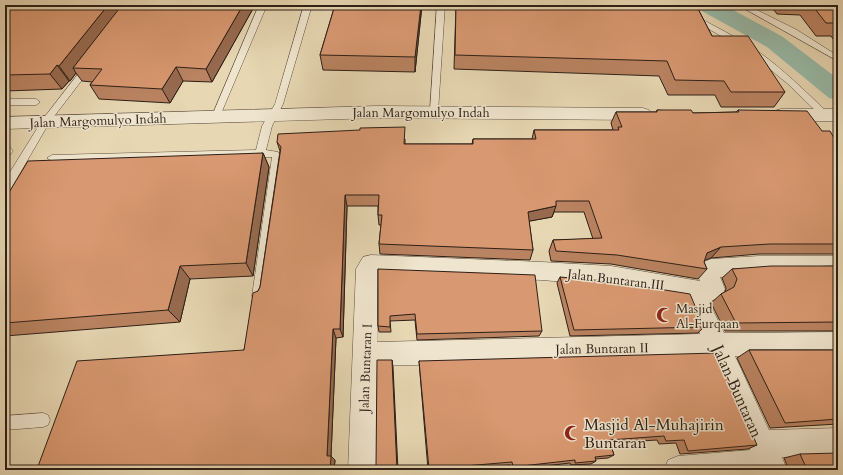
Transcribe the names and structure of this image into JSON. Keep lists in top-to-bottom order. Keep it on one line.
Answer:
{"streets":{"street":["Jalan Margomulyo Indah","Jalan Buntaran III","Jalan Buntaran II","Jalan Buntaran I","Jalan Buntaran"]},"crossings":[["Jalan Buntaran III","Jalan Buntaran I"],["Jalan Buntaran III","Jalan Buntaran"],["Jalan Buntaran II","Jalan Buntaran I"],["Jalan Buntaran II","Jalan Buntaran"]],"places":{"mosque":["Masjid Al-Furqaan","Masjid Al-Muhajirin Buntaran"]}}
